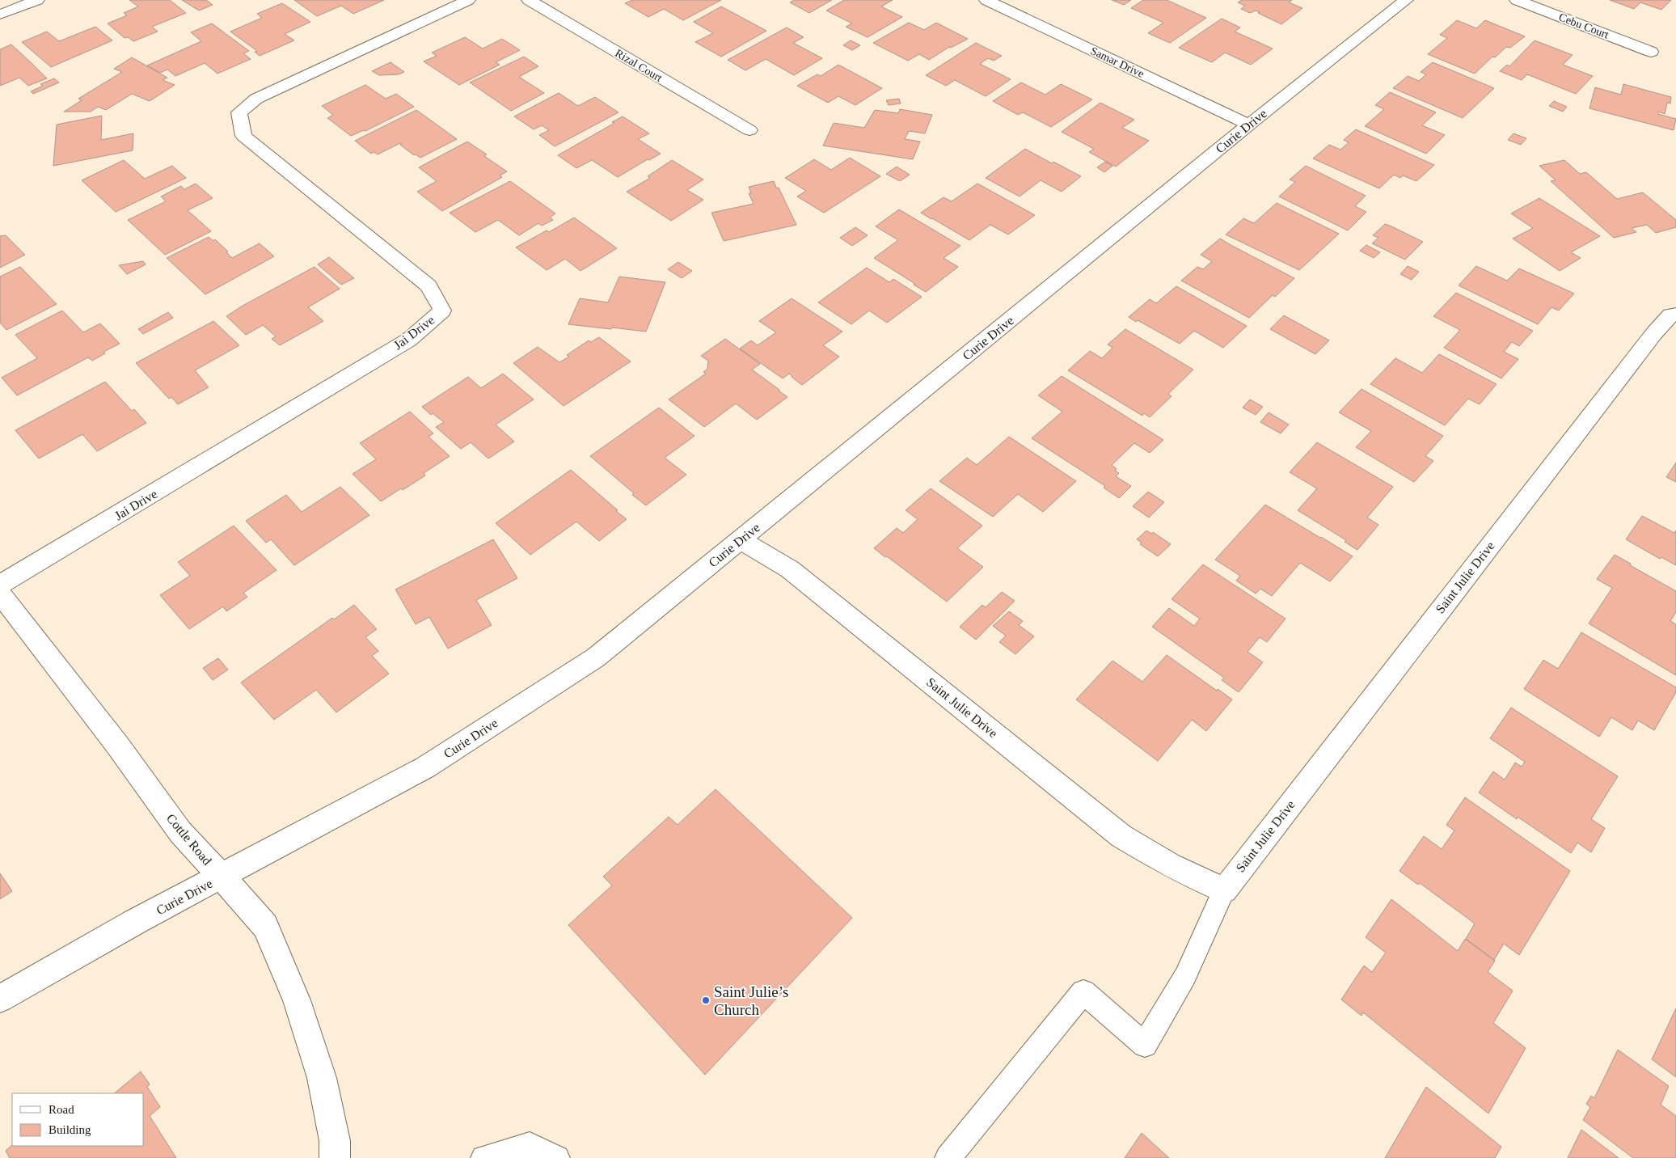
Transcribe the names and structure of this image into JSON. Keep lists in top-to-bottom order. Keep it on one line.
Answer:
{"streets":{"street":["Cebu Court","Samar Drive","Rizal Court","Curie Drive","Jai Drive","Saint Julie Drive","Cottle Road"]},"crossings":[["Samar Drive","Curie Drive"],["Curie Drive","Saint Julie Drive"],["Curie Drive","Cottle Road"]],"places":["Saint Julie’s Church"],"legend":["Road","Building"]}
